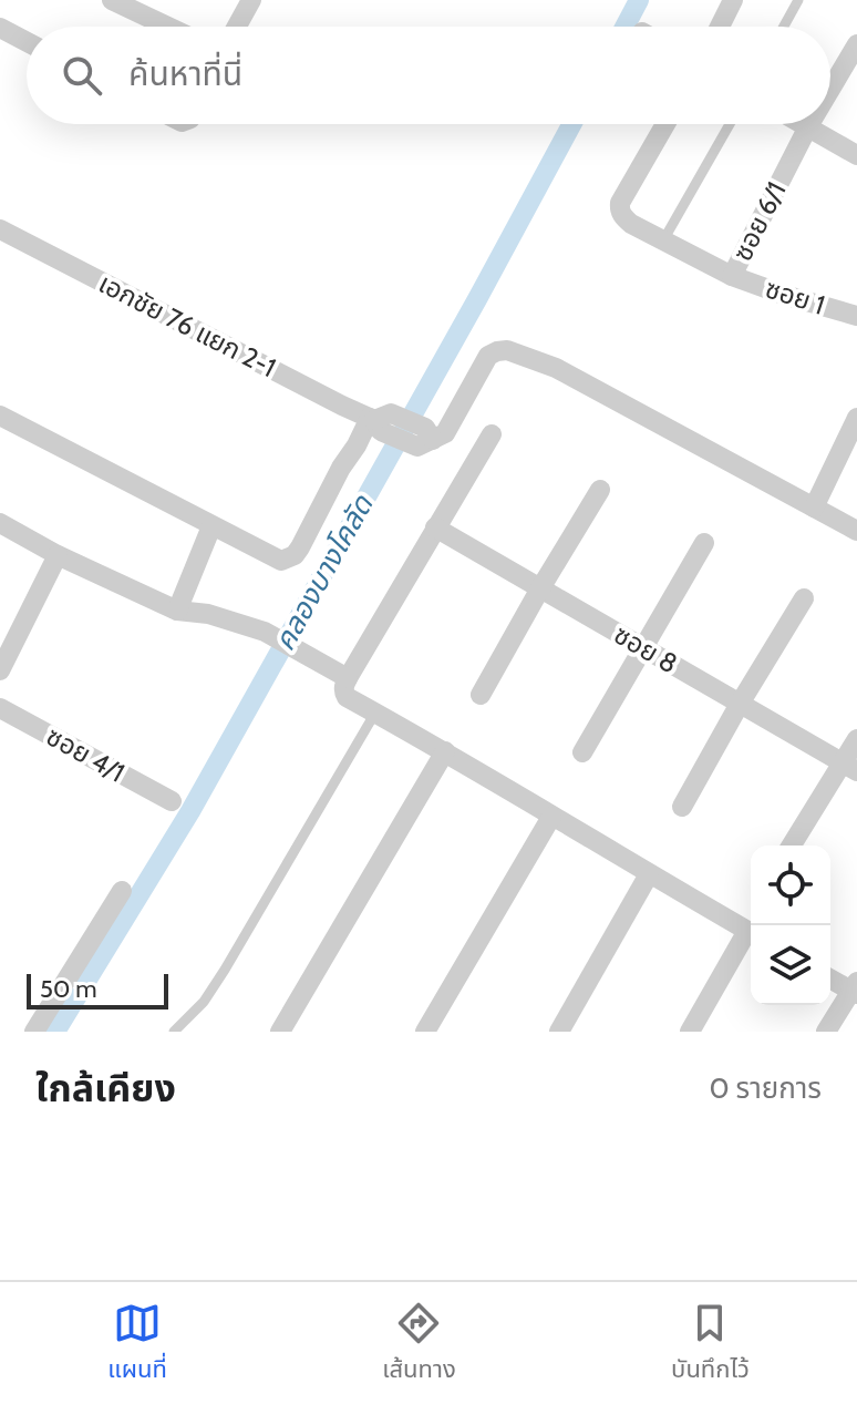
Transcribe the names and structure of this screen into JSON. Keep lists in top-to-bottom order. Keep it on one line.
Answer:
{"streets":{"street":["ซอย 6/1","ซอย 1","เอกชัย 76 แยก 2-1","ซอย 8","ซอย 4/1"]},"crossings":[["ซอย 6/1","ซอย 1"]],"water":["คลองบางโคลัด"],"scale_bar":"50 m","page":{"search":"ค้นหาที่นี่","scale":"50 m","heading":["ใกล้เคียง","0 รายการ"],"nav":["แผนที่","เส้นทาง","บันทึกไว้"]}}
